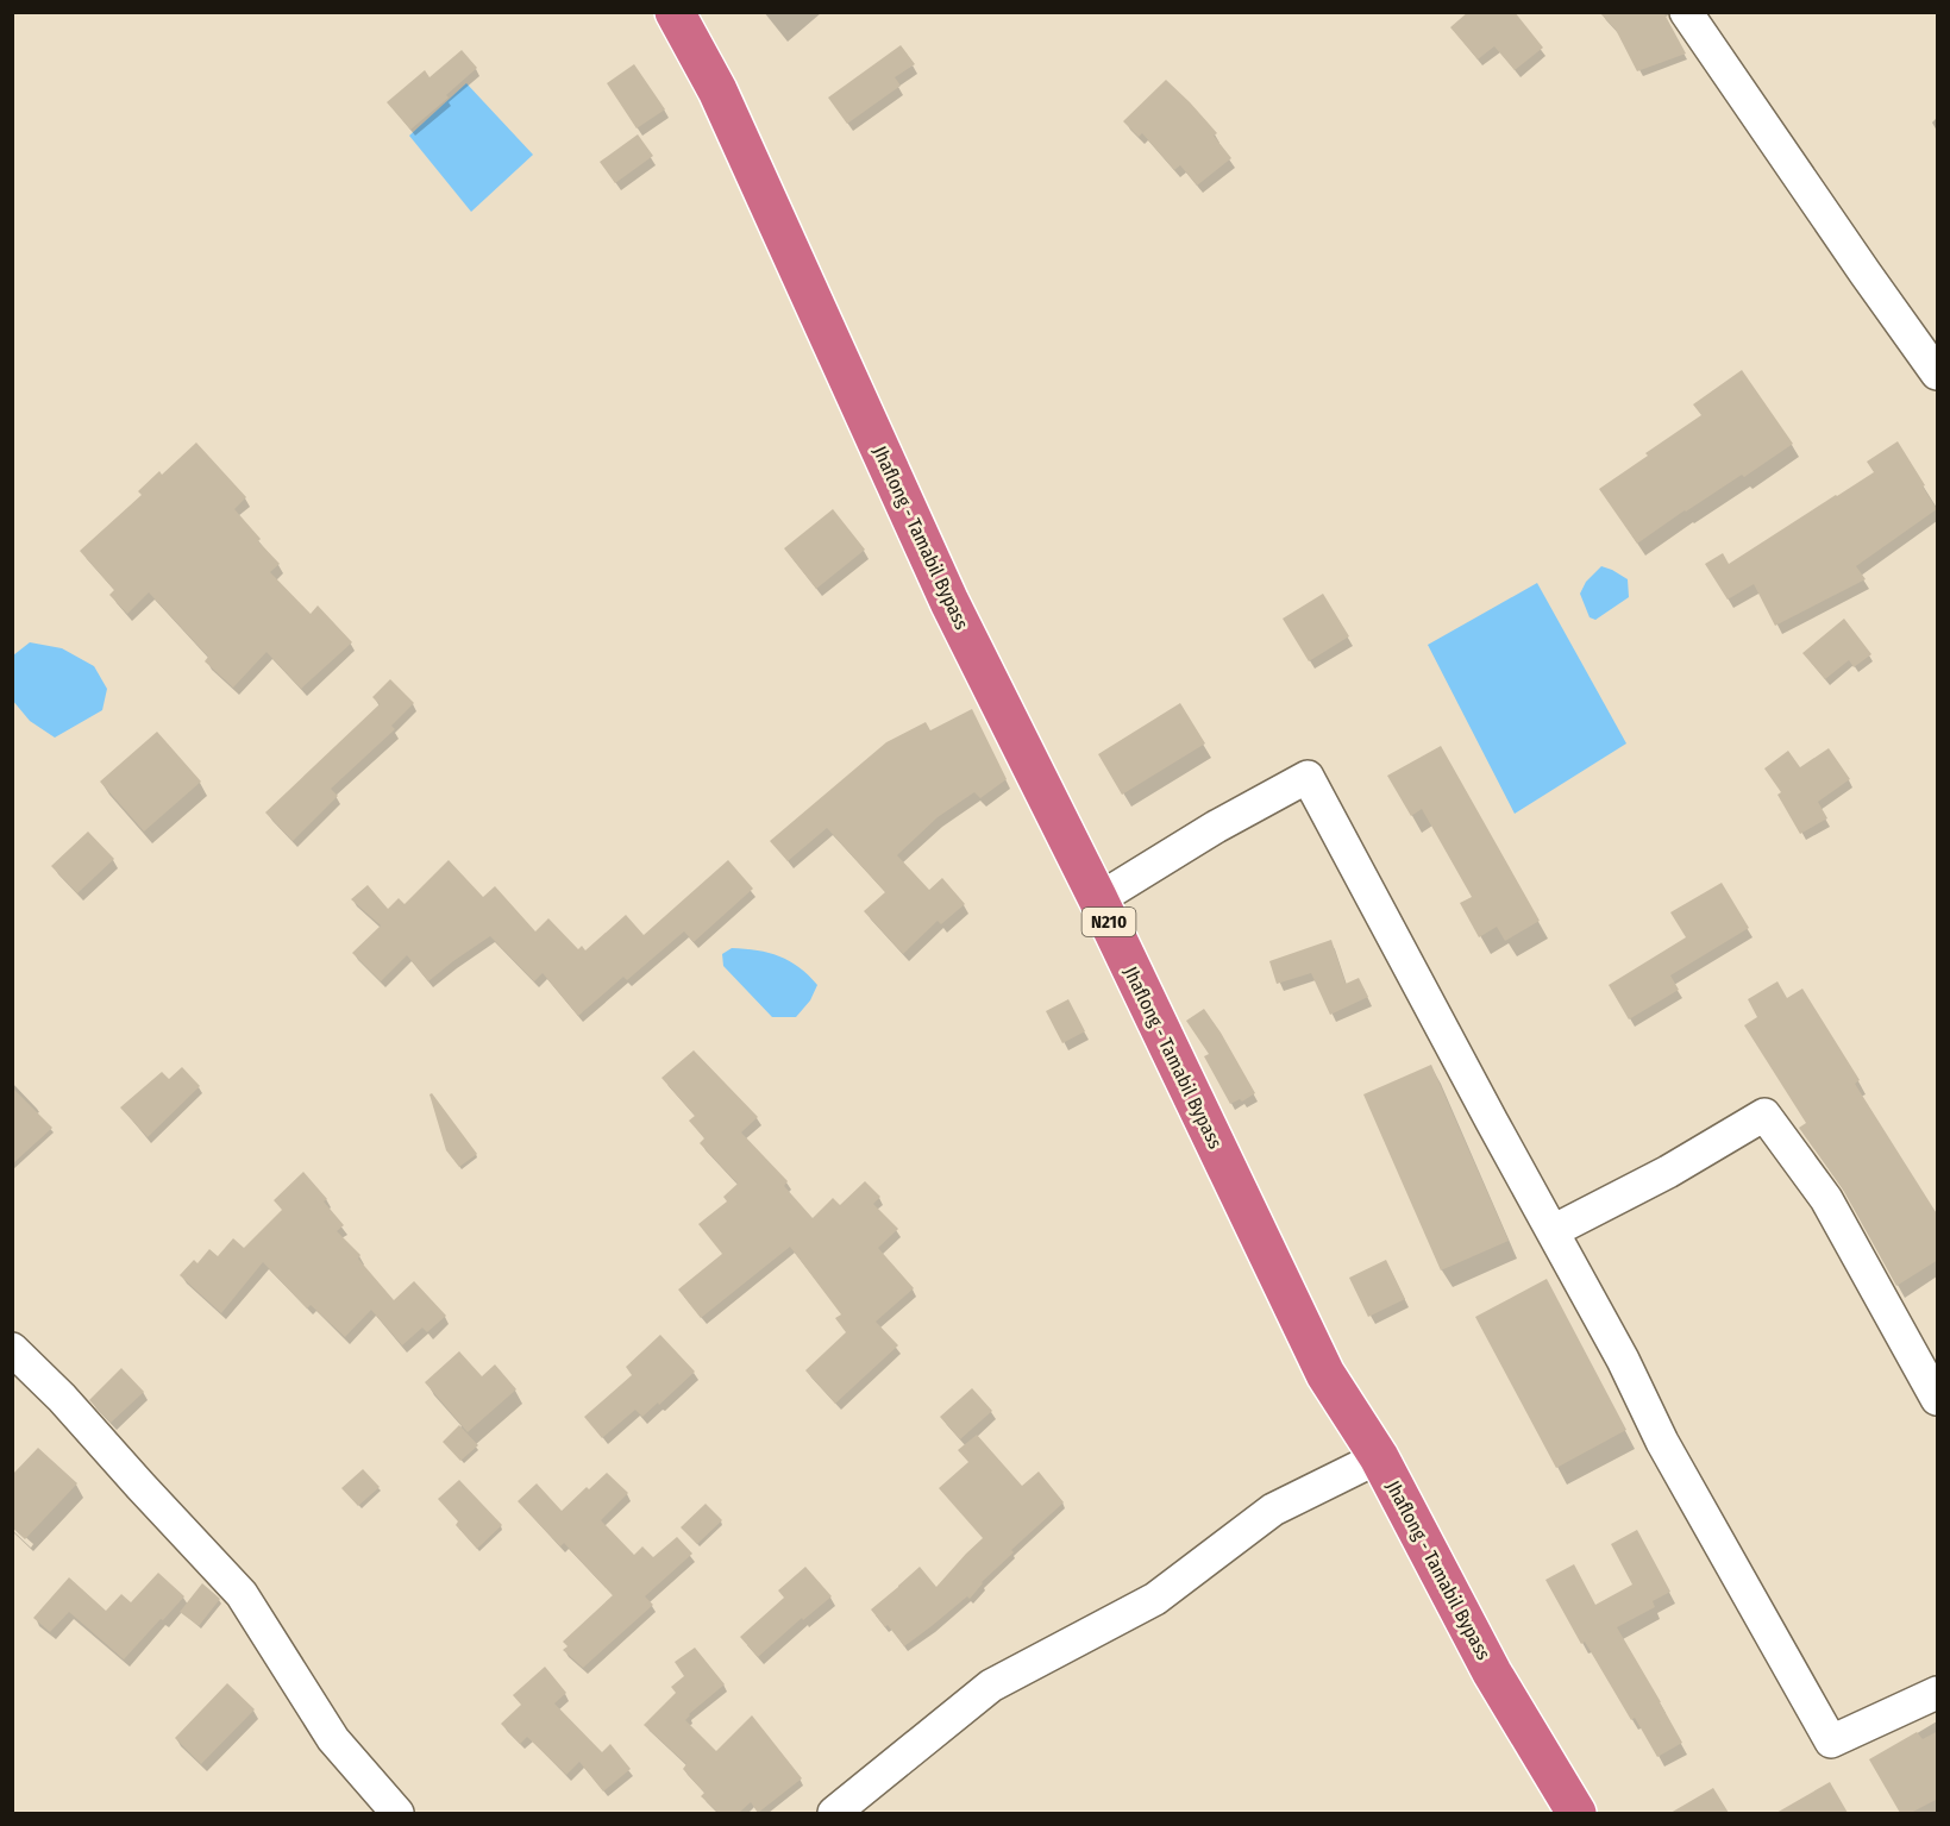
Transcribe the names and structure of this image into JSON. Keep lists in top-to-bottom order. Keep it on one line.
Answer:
{"streets":{"highway":["Jhaflong - Tamabil Bypass","N210"]}}
